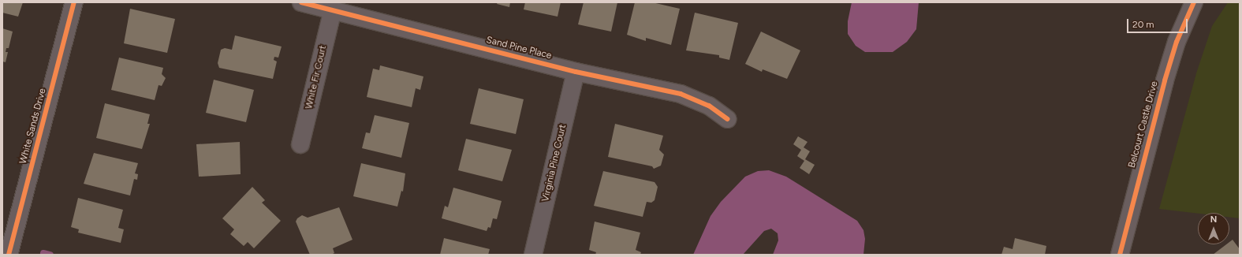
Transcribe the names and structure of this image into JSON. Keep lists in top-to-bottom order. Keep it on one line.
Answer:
{"streets":{"street":["Sand Pine Place","White Fir Court","Belcourt Castle Drive","White Sands Drive","Virginia Pine Court"]},"crossings":[["Sand Pine Place","White Fir Court"],["Sand Pine Place","Virginia Pine Court"]],"scale_bar":"20 m","north":"top"}
